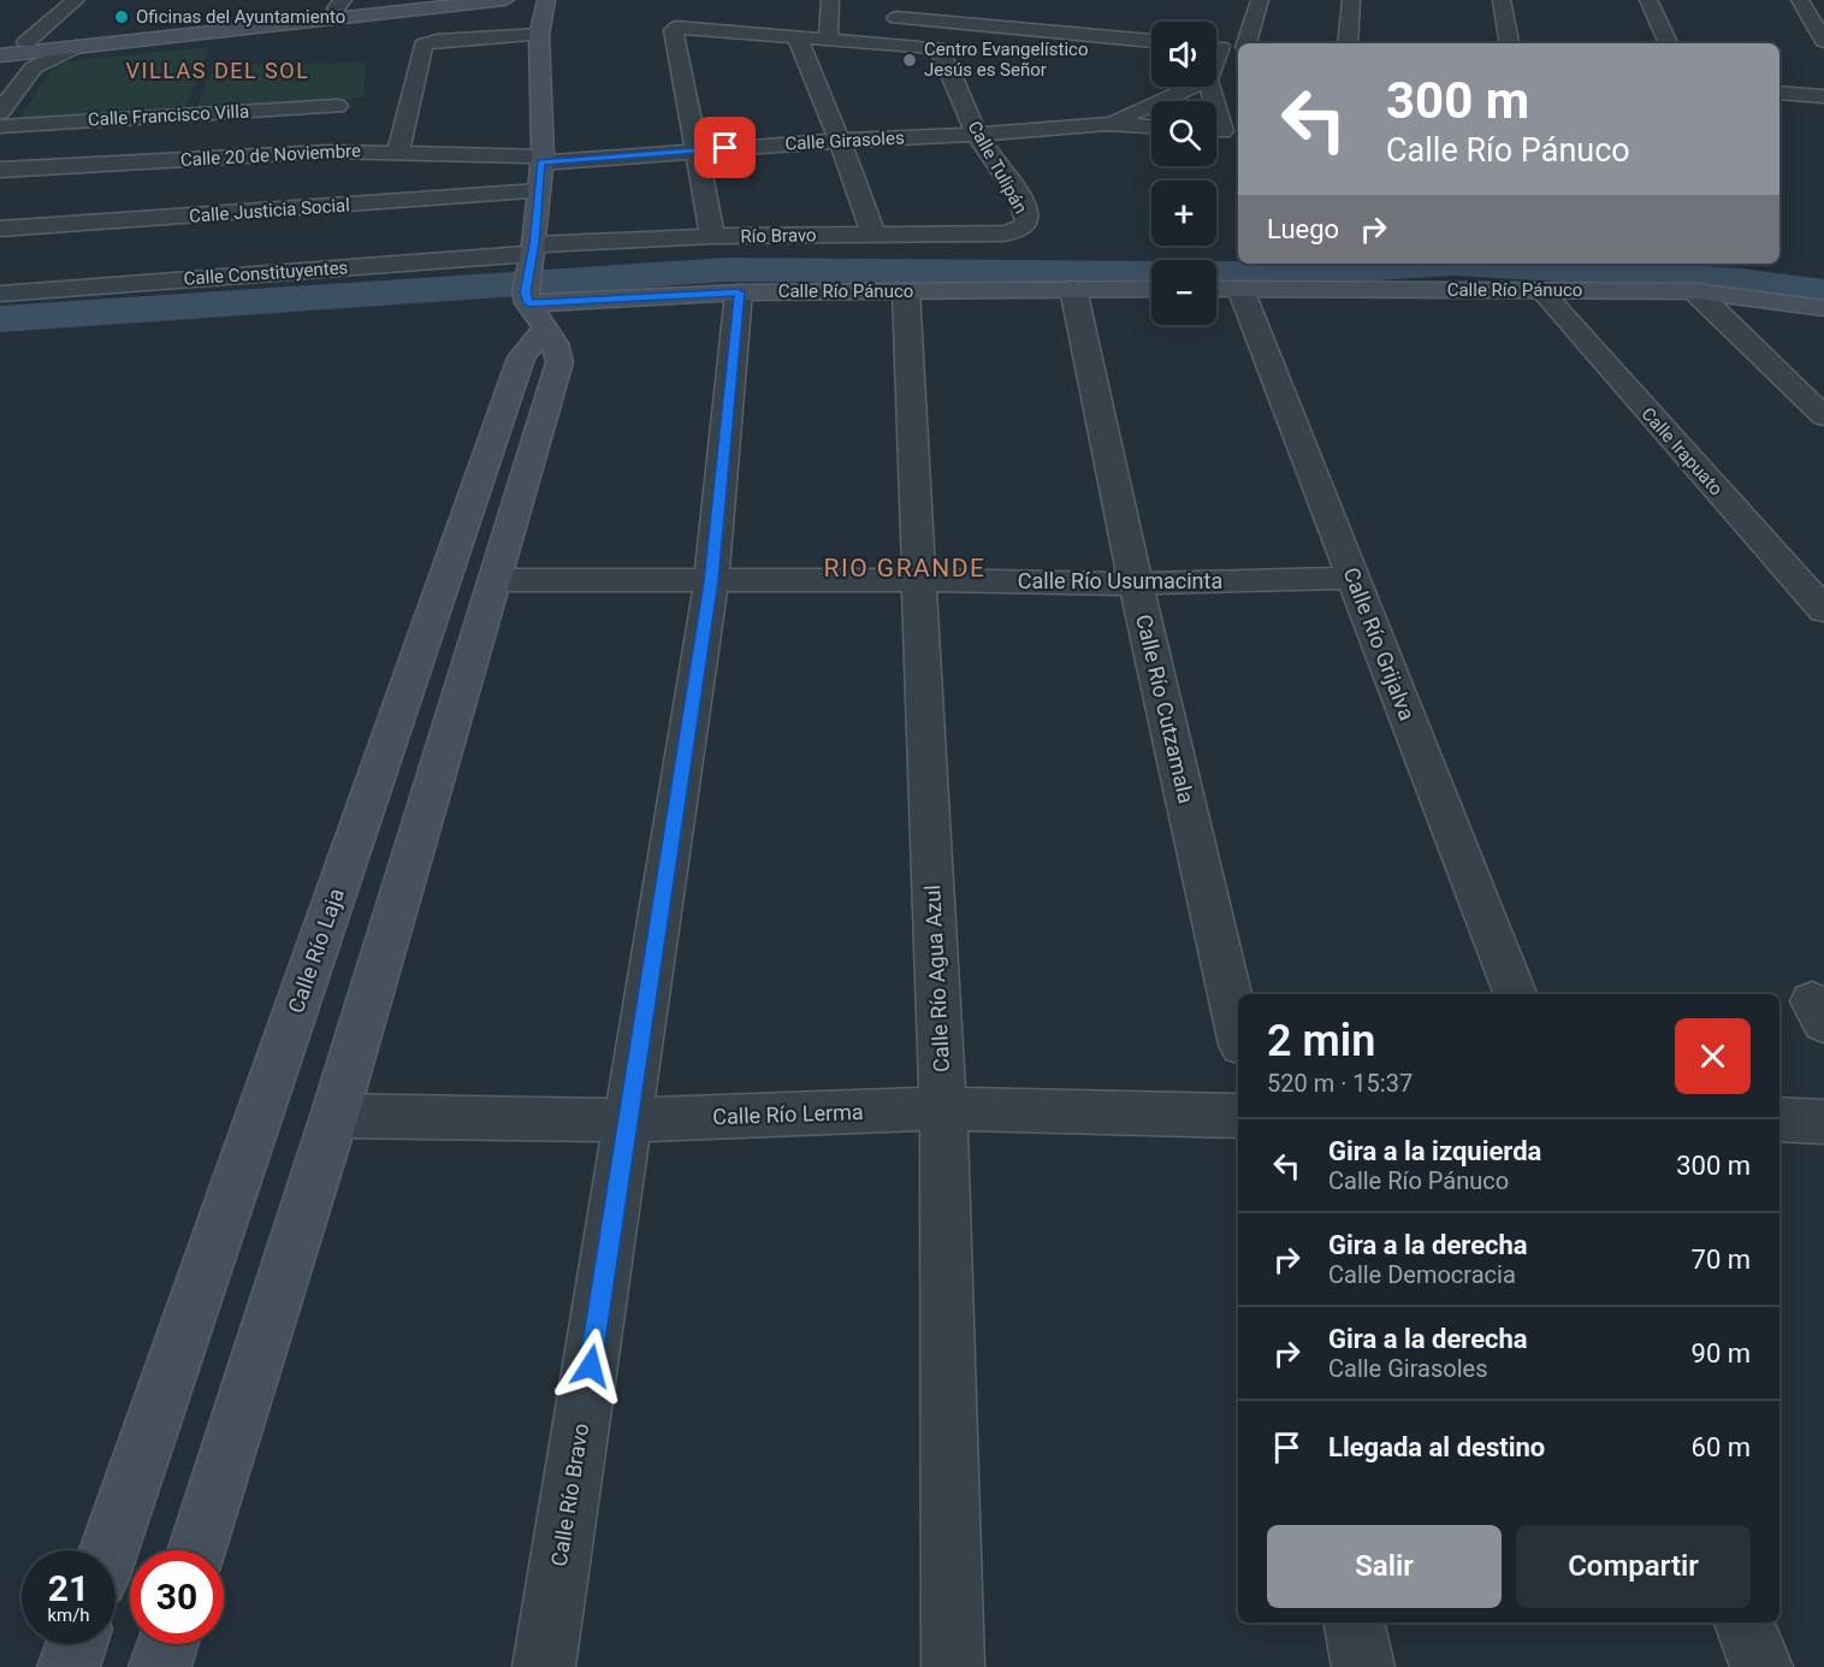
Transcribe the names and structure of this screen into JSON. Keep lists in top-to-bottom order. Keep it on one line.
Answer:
{"streets":{"street":["Calle Francisco Villa","Calle Girasoles","Calle 20 de Noviembre","Calle Tulipán","Calle Justicia Social","Río Bravo","Calle Constituyentes","Calle Río Pánuco","Calle Irapuato","Calle Río Usumacinta","Calle Río Grijalva","Calle Río Cutzamala","Calle Río Laja","Calle Río Agua Azul","Calle Río Lerma","Calle Río Bravo"]},"crossings":[["Calle Girasoles","Calle 20 de Noviembre"],["Calle Girasoles","Calle Tulipán"],["Calle Tulipán","Río Bravo"],["Río Bravo","Calle Constituyentes"],["Calle Río Pánuco","Calle Irapuato"],["Calle Río Pánuco","Calle Río Grijalva"],["Calle Río Pánuco","Calle Río Cutzamala"],["Calle Río Pánuco","Calle Río Laja"],["Calle Río Pánuco","Calle Río Agua Azul"],["Calle Río Pánuco","Calle Río Bravo"],["Calle Río Usumacinta","Calle Río Grijalva"],["Calle Río Usumacinta","Calle Río Cutzamala"],["Calle Río Usumacinta","Calle Río Agua Azul"],["Calle Río Usumacinta","Calle Río Bravo"],["Calle Río Agua Azul","Calle Río Lerma"],["Calle Río Lerma","Calle Río Bravo"]],"districts":["VILLAS DEL SOL","RIO GRANDE"],"places":["Oficinas del Ayuntamiento","Centro Evangelístico Jesús es Señor"],"page":{"map_buttons":["+","−"],"turn":["300 m","Calle Río Pánuco"],"then":"Luego","heading":["2 min","520 m · 15:37"],"list":[{"name":"Gira a la izquierda","note":"Calle Río Pánuco","value":"300 m"},{"name":"Gira a la derecha","note":"Calle Democracia","value":"70 m"},{"name":"Gira a la derecha","note":"Calle Girasoles","value":"90 m"},{"name":"Llegada al destino","value":"60 m"}],"buttons":["Salir","Compartir"],"speed":"21 km/h","limit":"30"}}
